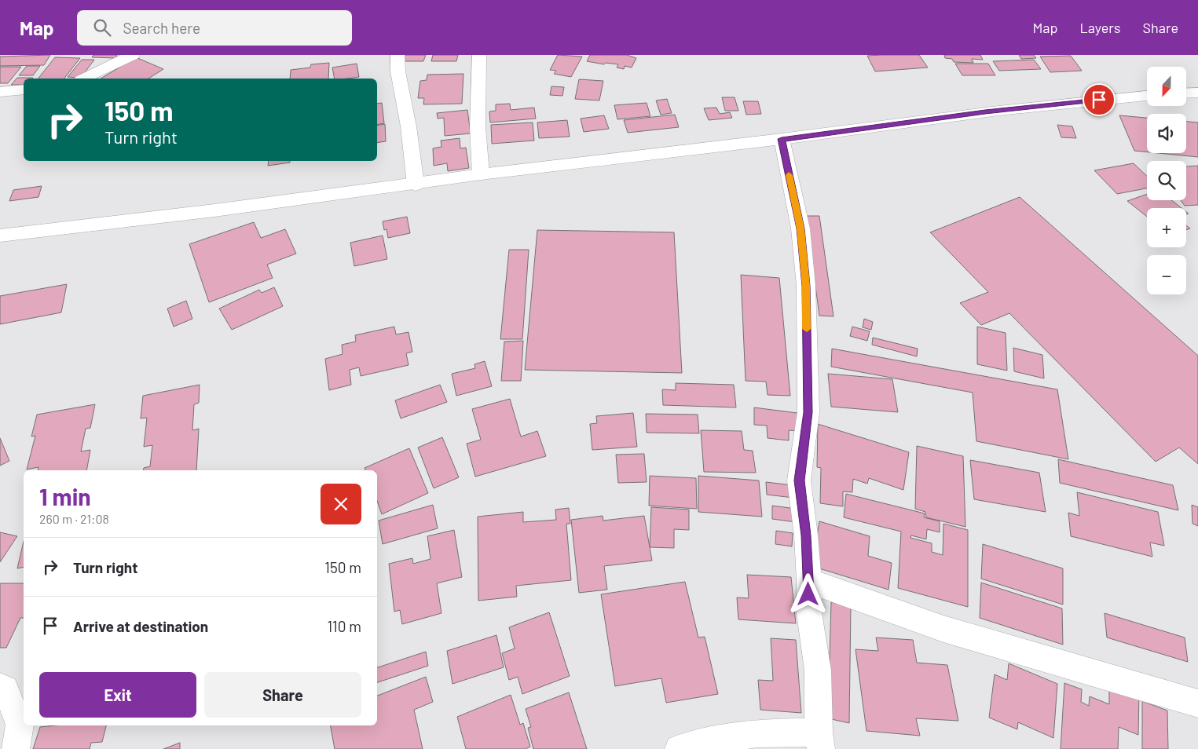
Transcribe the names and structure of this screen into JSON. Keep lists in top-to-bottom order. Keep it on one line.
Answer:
{"north":"bottom","page":{"header":"Map","search":"Search here","nav":["Map","Layers","Share"],"map_buttons":["+","−"],"turn":["150 m","Turn right"],"heading":["1 min","260 m · 21:08"],"list":[{"name":"Turn right","value":"150 m"},{"name":"Arrive at destination","value":"110 m"}],"buttons":["Exit","Share"]}}
